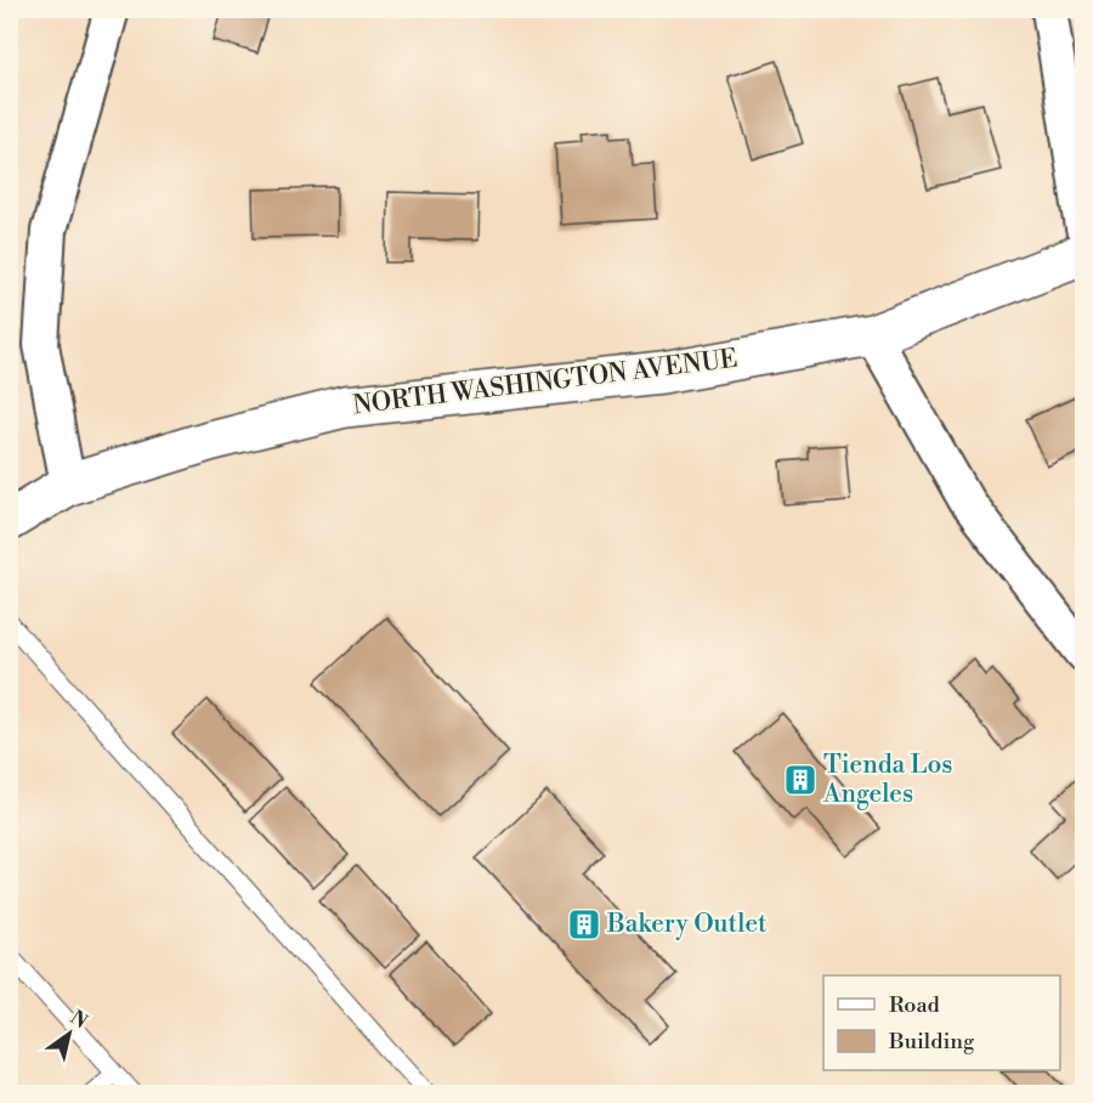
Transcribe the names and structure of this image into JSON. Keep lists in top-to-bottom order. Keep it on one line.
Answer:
{"streets":{"main road":["NORTH WASHINGTON AVENUE"]},"places":{"building":["Tienda Los Angeles","Bakery Outlet"]},"legend":["Road","Building"],"north":"top right"}
